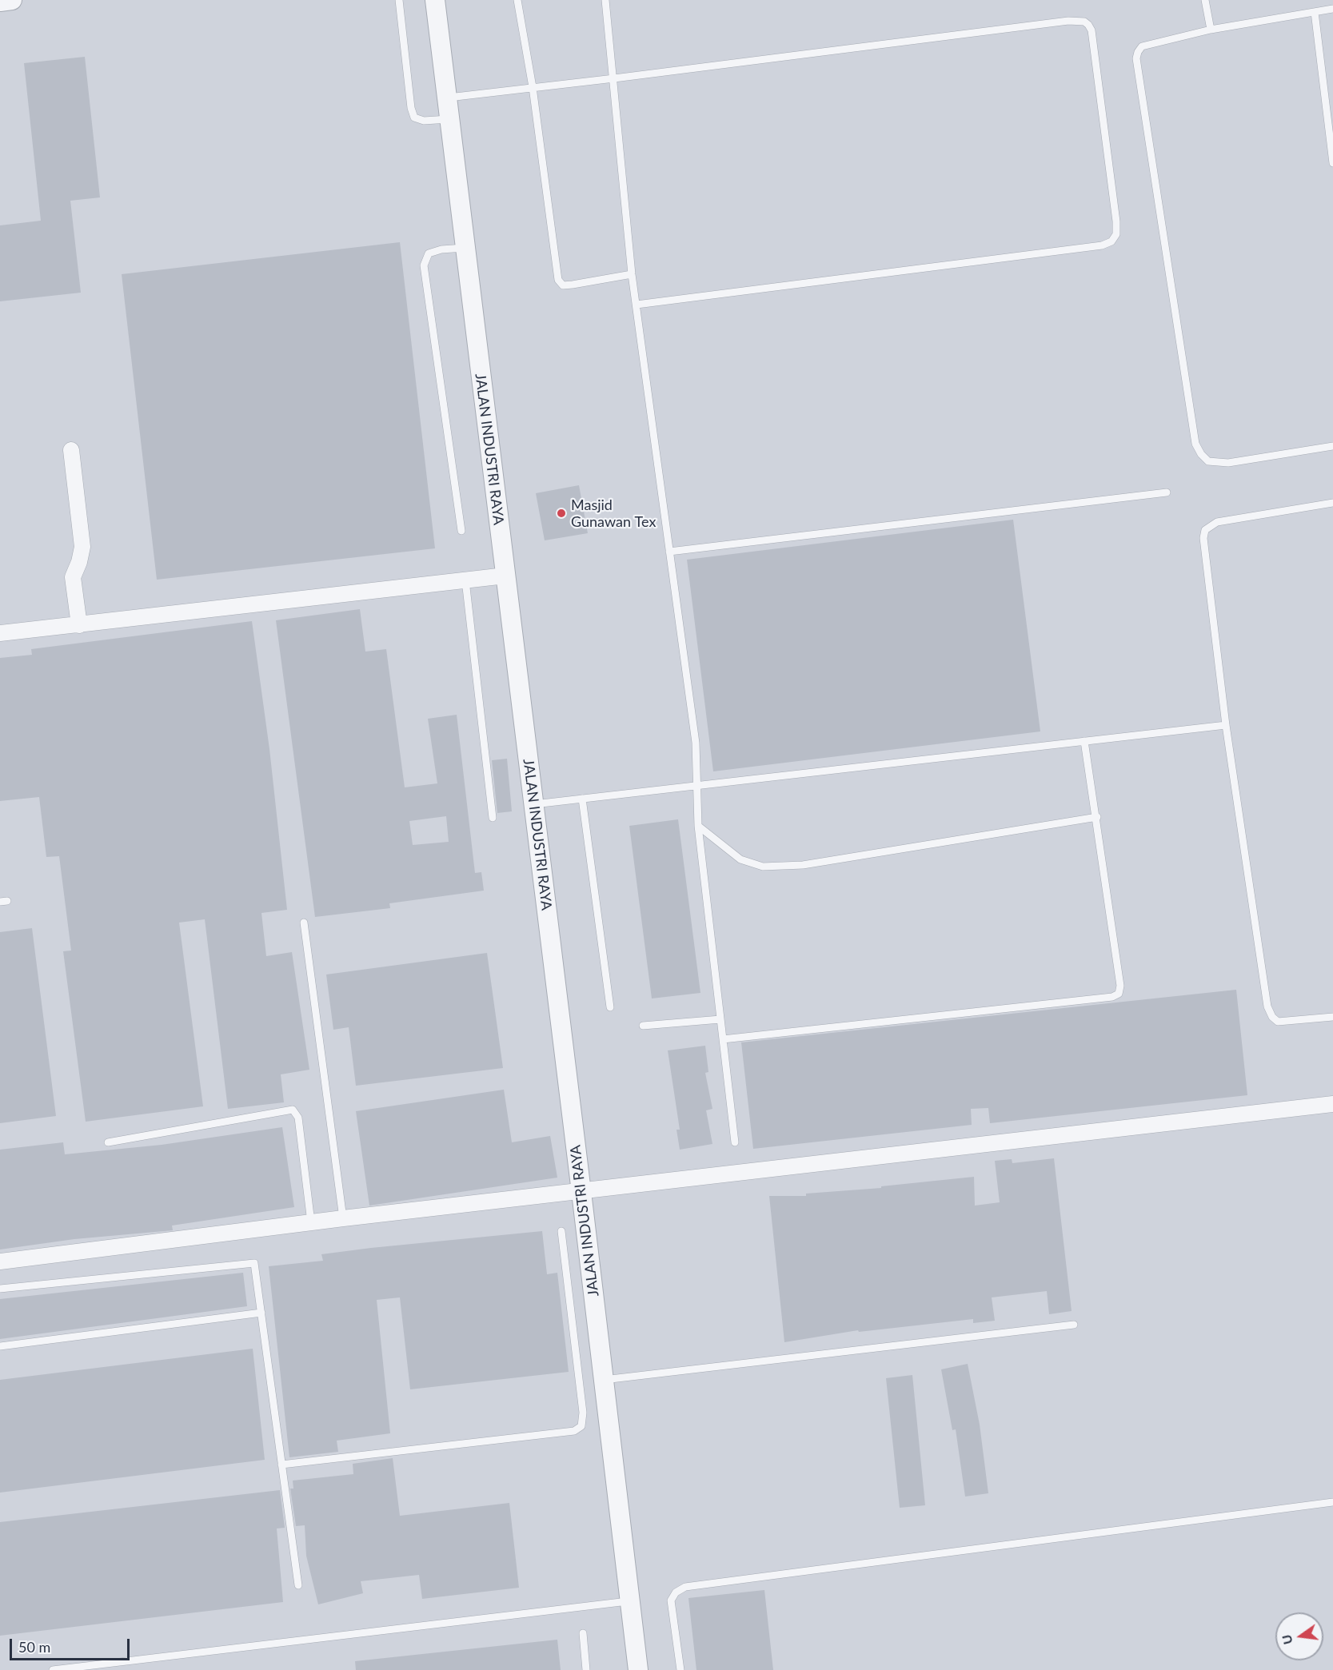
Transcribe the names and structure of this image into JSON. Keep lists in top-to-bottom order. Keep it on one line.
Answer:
{"streets":{"street":["JALAN INDUSTRI RAYA"]},"places":["Masjid Gunawan Tex"],"scale_bar":"50 m","north":"left"}
